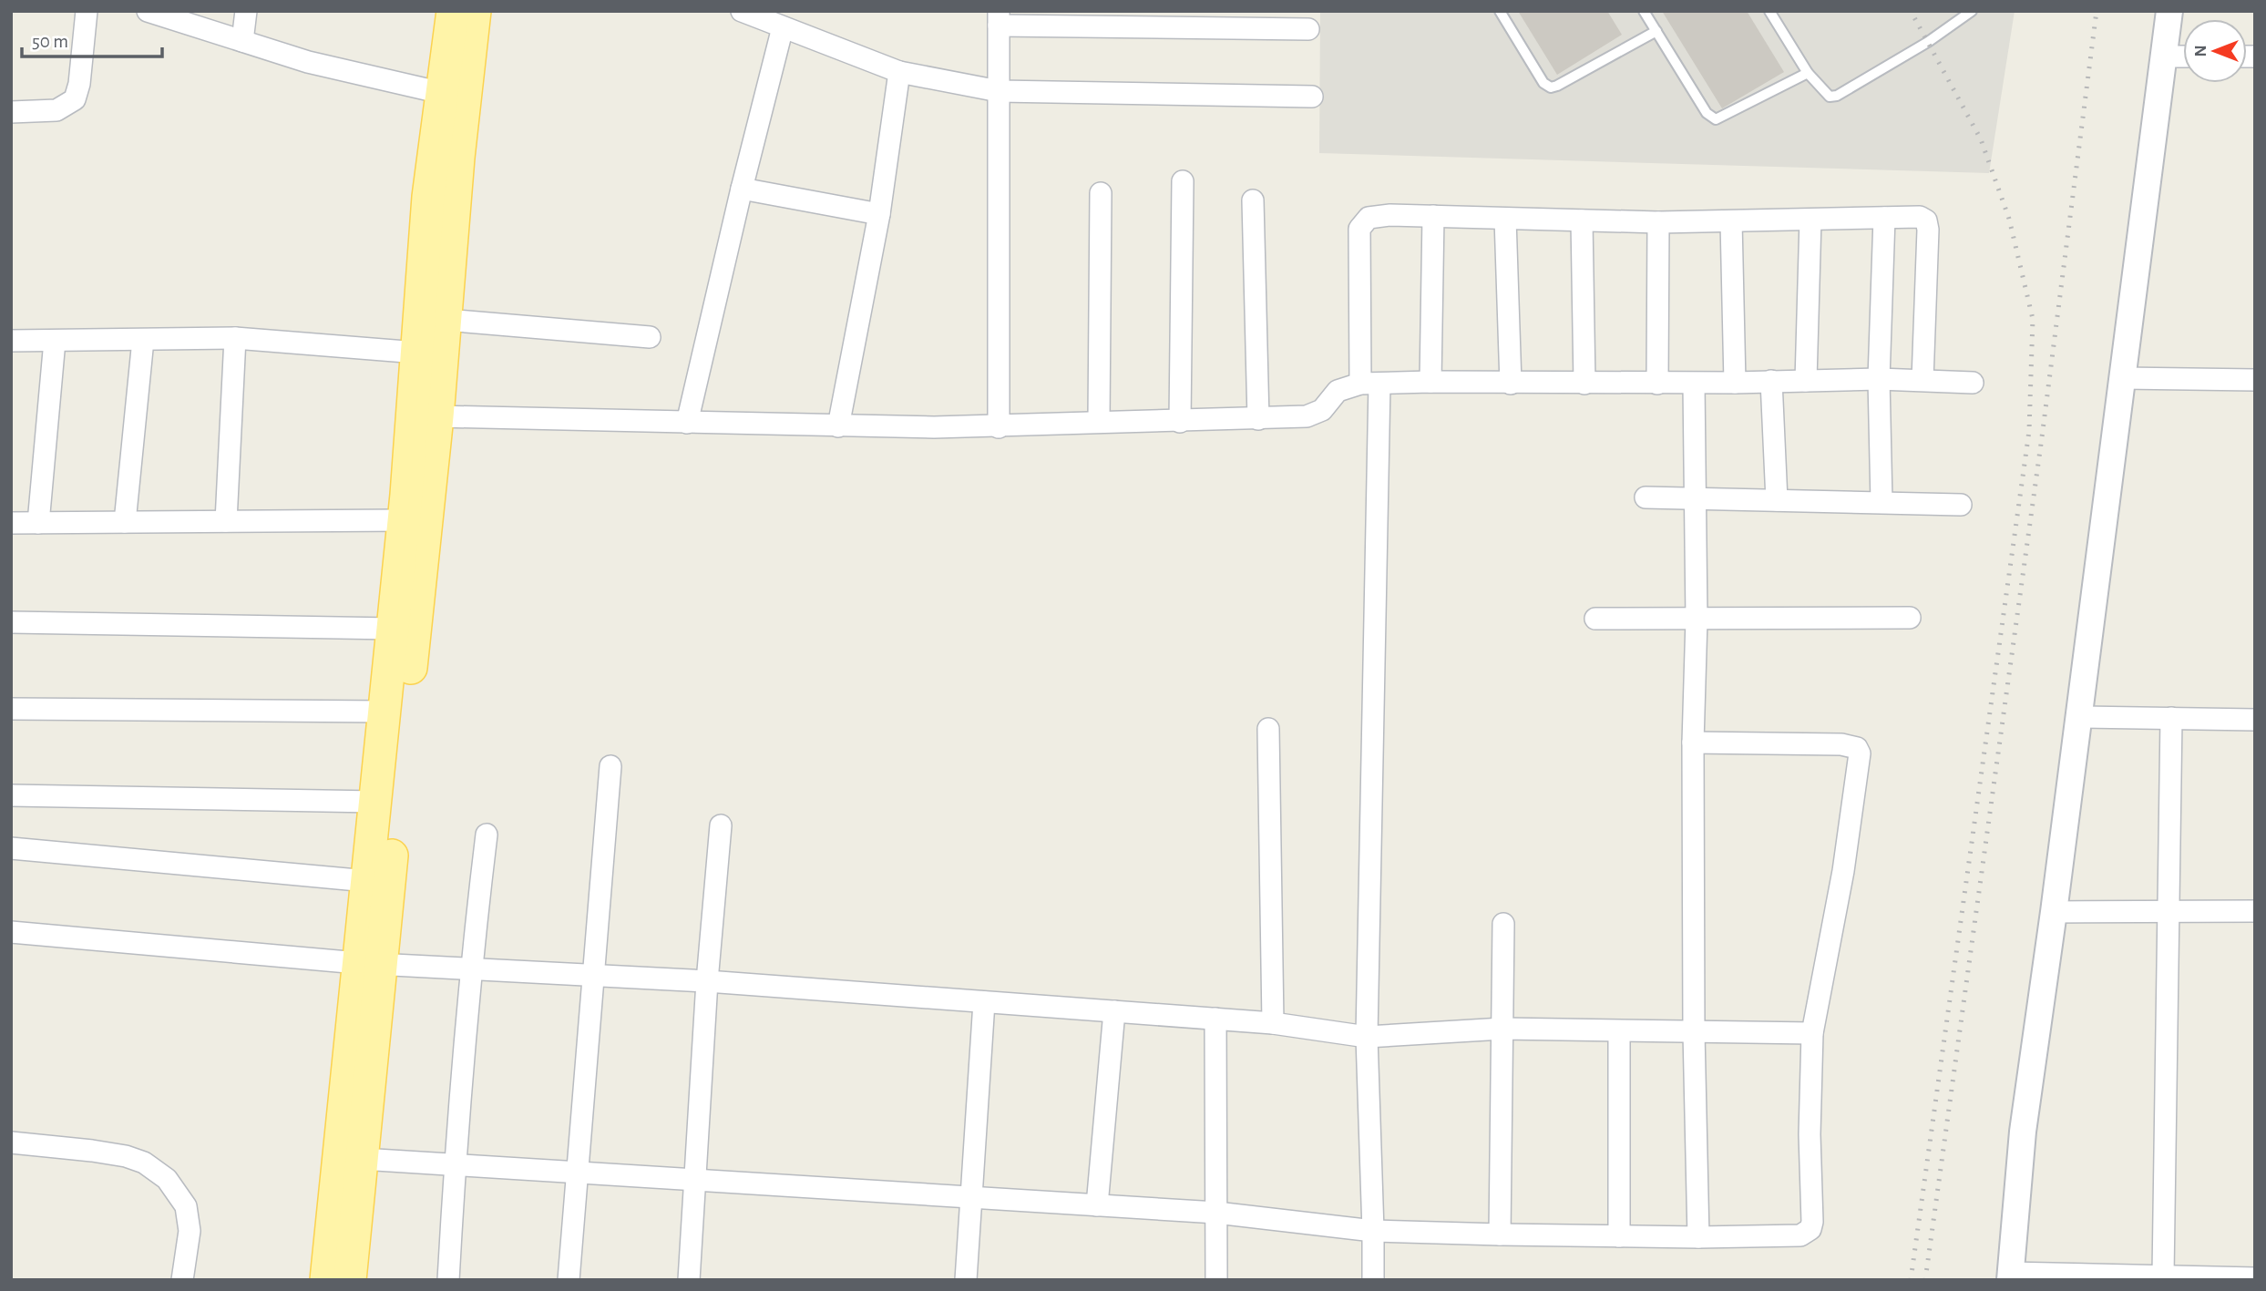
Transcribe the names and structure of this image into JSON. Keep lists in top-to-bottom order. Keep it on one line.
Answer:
{"scale_bar":"50 m","north":"left"}
